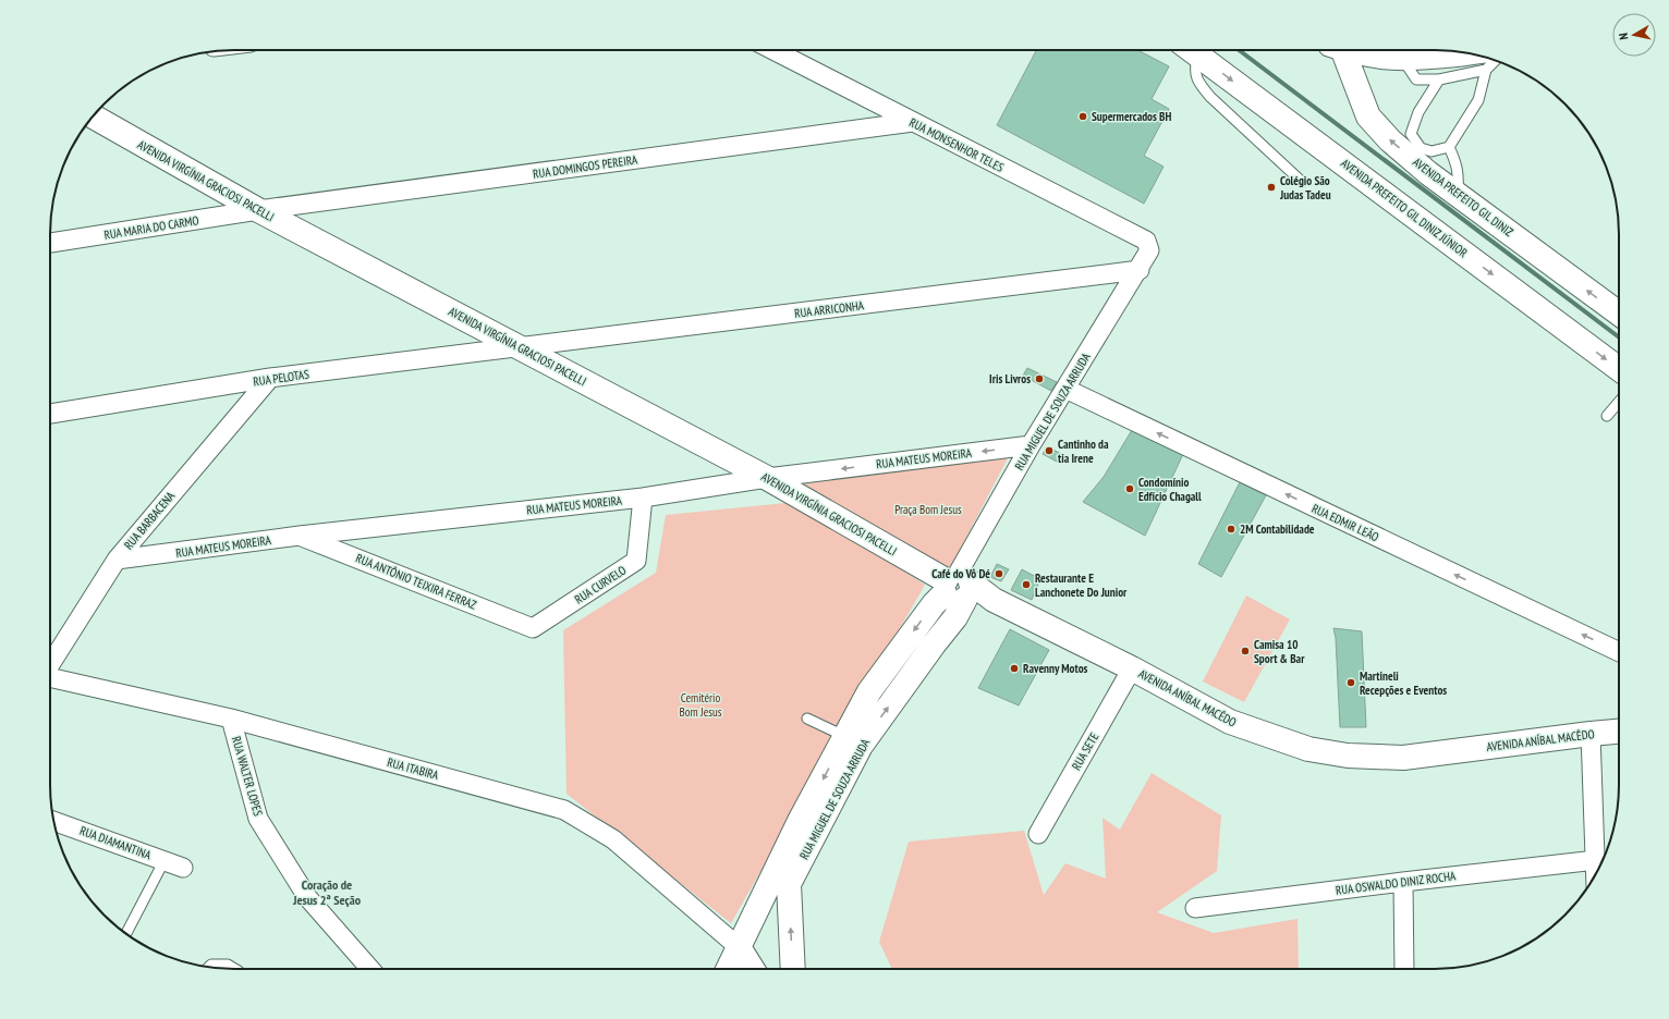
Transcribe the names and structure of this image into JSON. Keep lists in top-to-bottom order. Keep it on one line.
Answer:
{"streets":{"street":["RUA MONSENHOR TELES","RUA DOMINGOS PEREIRA","AVENIDA VIRGÍNIA GRACIOSI PACELLI","AVENIDA PREFEITO GIL DINIZ","AVENIDA PREFEITO GIL DINIZ JÚNIOR","RUA MARIA DO CARMO","RUA ARRICONHA","RUA PELOTAS","RUA MIGUEL DE SOUZA ARRUDA","RUA MATEUS MOREIRA","RUA BARBACENA","RUA EDMIR LEÃO","RUA ANTÔNIO TEIXIRA FERRAZ","RUA CURVELO","AVENIDA ANÍBAL MACÊDO","RUA SETE","RUA ITABIRA","RUA WALTER LOPES","RUA DIAMANTINA","RUA OSWALDO DINIZ ROCHA"]},"crossings":[["RUA MONSENHOR TELES","RUA DOMINGOS PEREIRA"],["RUA MONSENHOR TELES","RUA MIGUEL DE SOUZA ARRUDA"],["RUA DOMINGOS PEREIRA","AVENIDA VIRGÍNIA GRACIOSI PACELLI"],["RUA DOMINGOS PEREIRA","RUA MARIA DO CARMO"],["AVENIDA VIRGÍNIA GRACIOSI PACELLI","RUA MARIA DO CARMO"],["AVENIDA VIRGÍNIA GRACIOSI PACELLI","RUA ARRICONHA"],["AVENIDA VIRGÍNIA GRACIOSI PACELLI","RUA PELOTAS"],["AVENIDA VIRGÍNIA GRACIOSI PACELLI","RUA MIGUEL DE SOUZA ARRUDA"],["AVENIDA VIRGÍNIA GRACIOSI PACELLI","RUA MATEUS MOREIRA"],["AVENIDA VIRGÍNIA GRACIOSI PACELLI","AVENIDA ANÍBAL MACÊDO"],["RUA ARRICONHA","RUA PELOTAS"],["RUA ARRICONHA","RUA MIGUEL DE SOUZA ARRUDA"],["RUA PELOTAS","RUA BARBACENA"],["RUA MIGUEL DE SOUZA ARRUDA","RUA MATEUS MOREIRA"],["RUA MIGUEL DE SOUZA ARRUDA","RUA EDMIR LEÃO"],["RUA MIGUEL DE SOUZA ARRUDA","AVENIDA ANÍBAL MACÊDO"],["RUA MIGUEL DE SOUZA ARRUDA","RUA ITABIRA"],["RUA MATEUS MOREIRA","RUA BARBACENA"],["RUA MATEUS MOREIRA","RUA ANTÔNIO TEIXIRA FERRAZ"],["RUA MATEUS MOREIRA","RUA CURVELO"],["RUA ANTÔNIO TEIXIRA FERRAZ","RUA CURVELO"],["AVENIDA ANÍBAL MACÊDO","RUA SETE"],["RUA ITABIRA","RUA WALTER LOPES"]],"one_way":["AVENIDA PREFEITO GIL DINIZ","AVENIDA PREFEITO GIL DINIZ JÚNIOR","RUA EDMIR LEÃO"],"districts":["Coração de Jesus 2ª Seção"],"parks":["Praça Bom Jesus","Cemitério Bom Jesus"],"places":["Supermercados BH","Colégio São Judas Tadeu","Iris Livros","Cantinho da tia Irene","Condomínio Edfício Chagall","2M Contabilidade","Café do Vô Dé","Restaurante E Lanchonete Do Junior","Camisa 10 Sport & Bar","Ravenny Motos","Martineli Recepções e Eventos"],"north":"left"}
